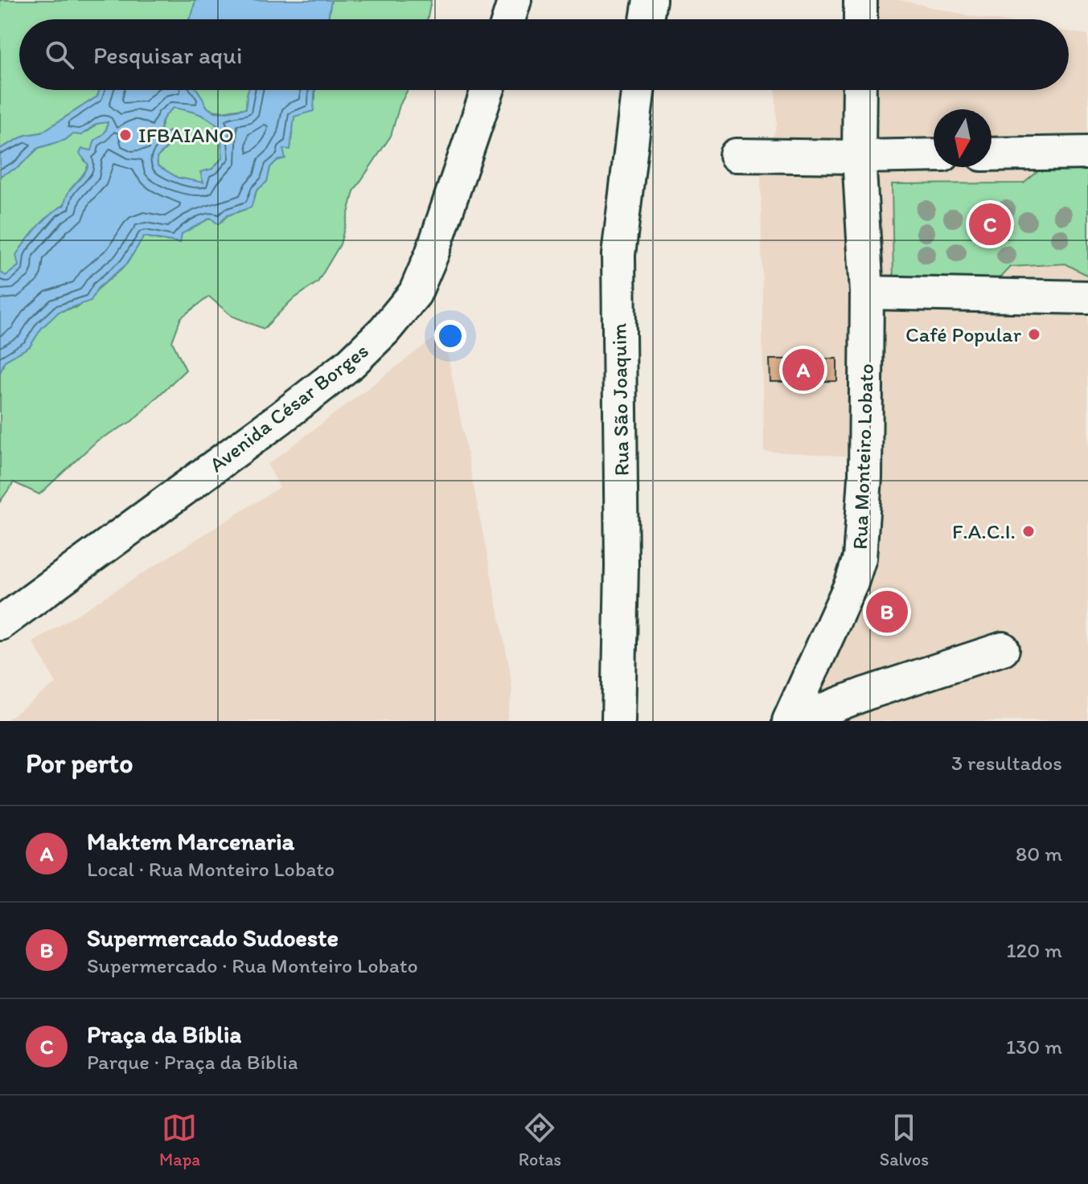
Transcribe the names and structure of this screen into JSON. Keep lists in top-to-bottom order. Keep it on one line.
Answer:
{"streets":{"street":["Rua São Joaquim","Avenida César Borges","Rua Monteiro Lobato"]},"places":["IFBAIANO","Café Popular","F.A.C.I."],"north":"bottom","page":{"search":"Pesquisar aqui","pins":["C","A","B"],"heading":["Por perto","3 resultados"],"list":[{"mark":"A","name":"Maktem Marcenaria","note":"Local · Rua Monteiro Lobato","value":"80 m"},{"mark":"B","name":"Supermercado Sudoeste","note":"Supermercado · Rua Monteiro Lobato","value":"120 m"},{"mark":"C","name":"Praça da Bíblia","note":"Parque · Praça da Bíblia","value":"130 m"}],"nav":["Mapa","Rotas","Salvos"]}}
